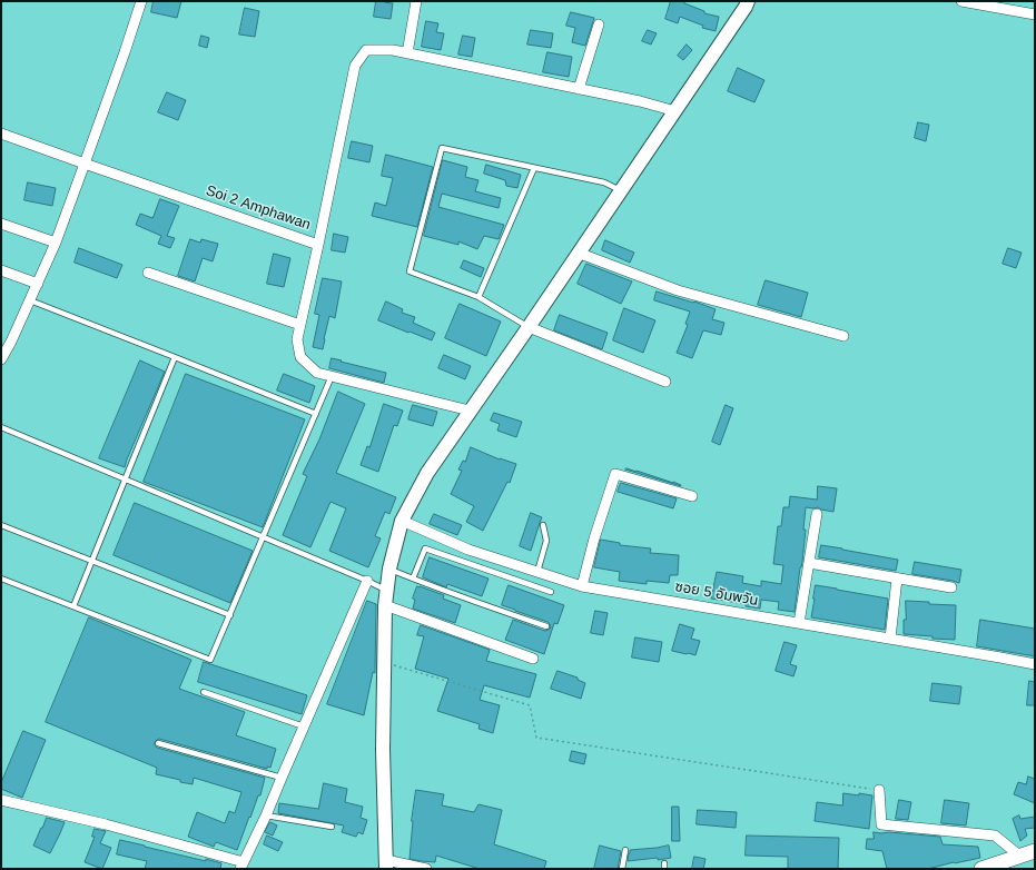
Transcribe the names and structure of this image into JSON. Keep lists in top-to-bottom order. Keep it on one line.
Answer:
{"streets":{"street":["Soi 2 Amphawan","ซอย 5 อัมพวัน"]}}
